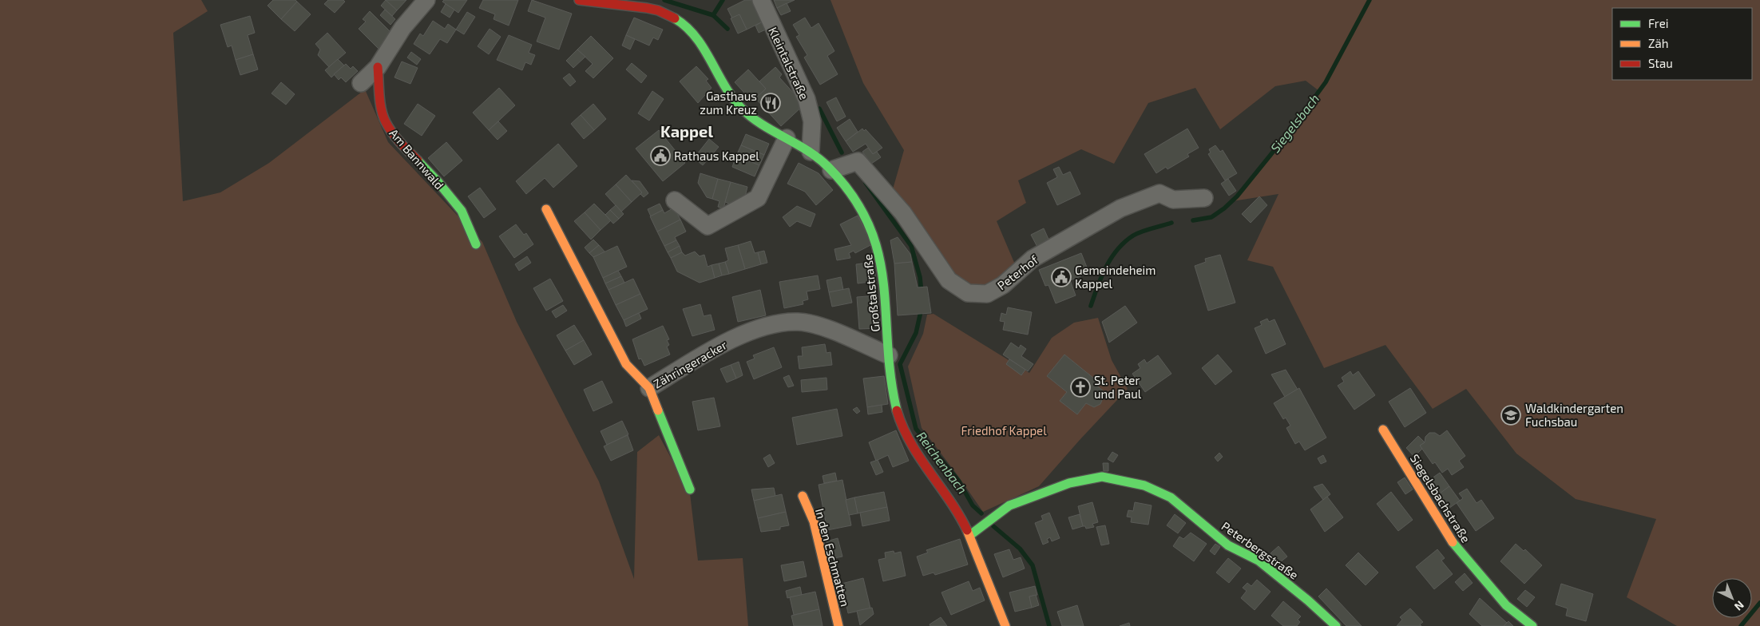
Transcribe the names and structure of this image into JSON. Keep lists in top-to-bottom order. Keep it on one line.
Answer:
{"streets":{"street":["Kleintalstraße","Am Bannwald","Peterhof","Großtalstraße","Zähringeracker","Siegelsbachstraße","Peterbergstraße","In den Eschmatten"]},"crossings":[["Kleintalstraße","Großtalstraße"],["Peterhof","Großtalstraße"],["Großtalstraße","Zähringeracker"],["Großtalstraße","Peterbergstraße"]],"districts":["Kappel"],"water":["Siegelsbach","Reichenbach"],"parks":["Friedhof Kappel"],"places":{"restaurant":["Gasthaus zum Kreuz"],"public building":["Rathaus Kappel","Gemeindeheim Kappel"],"church":["St. Peter und Paul"],"school or university":["Waldkindergarten Fuchsbau"]},"legend":["Frei","Zäh","Stau"],"north":"bottom right"}
